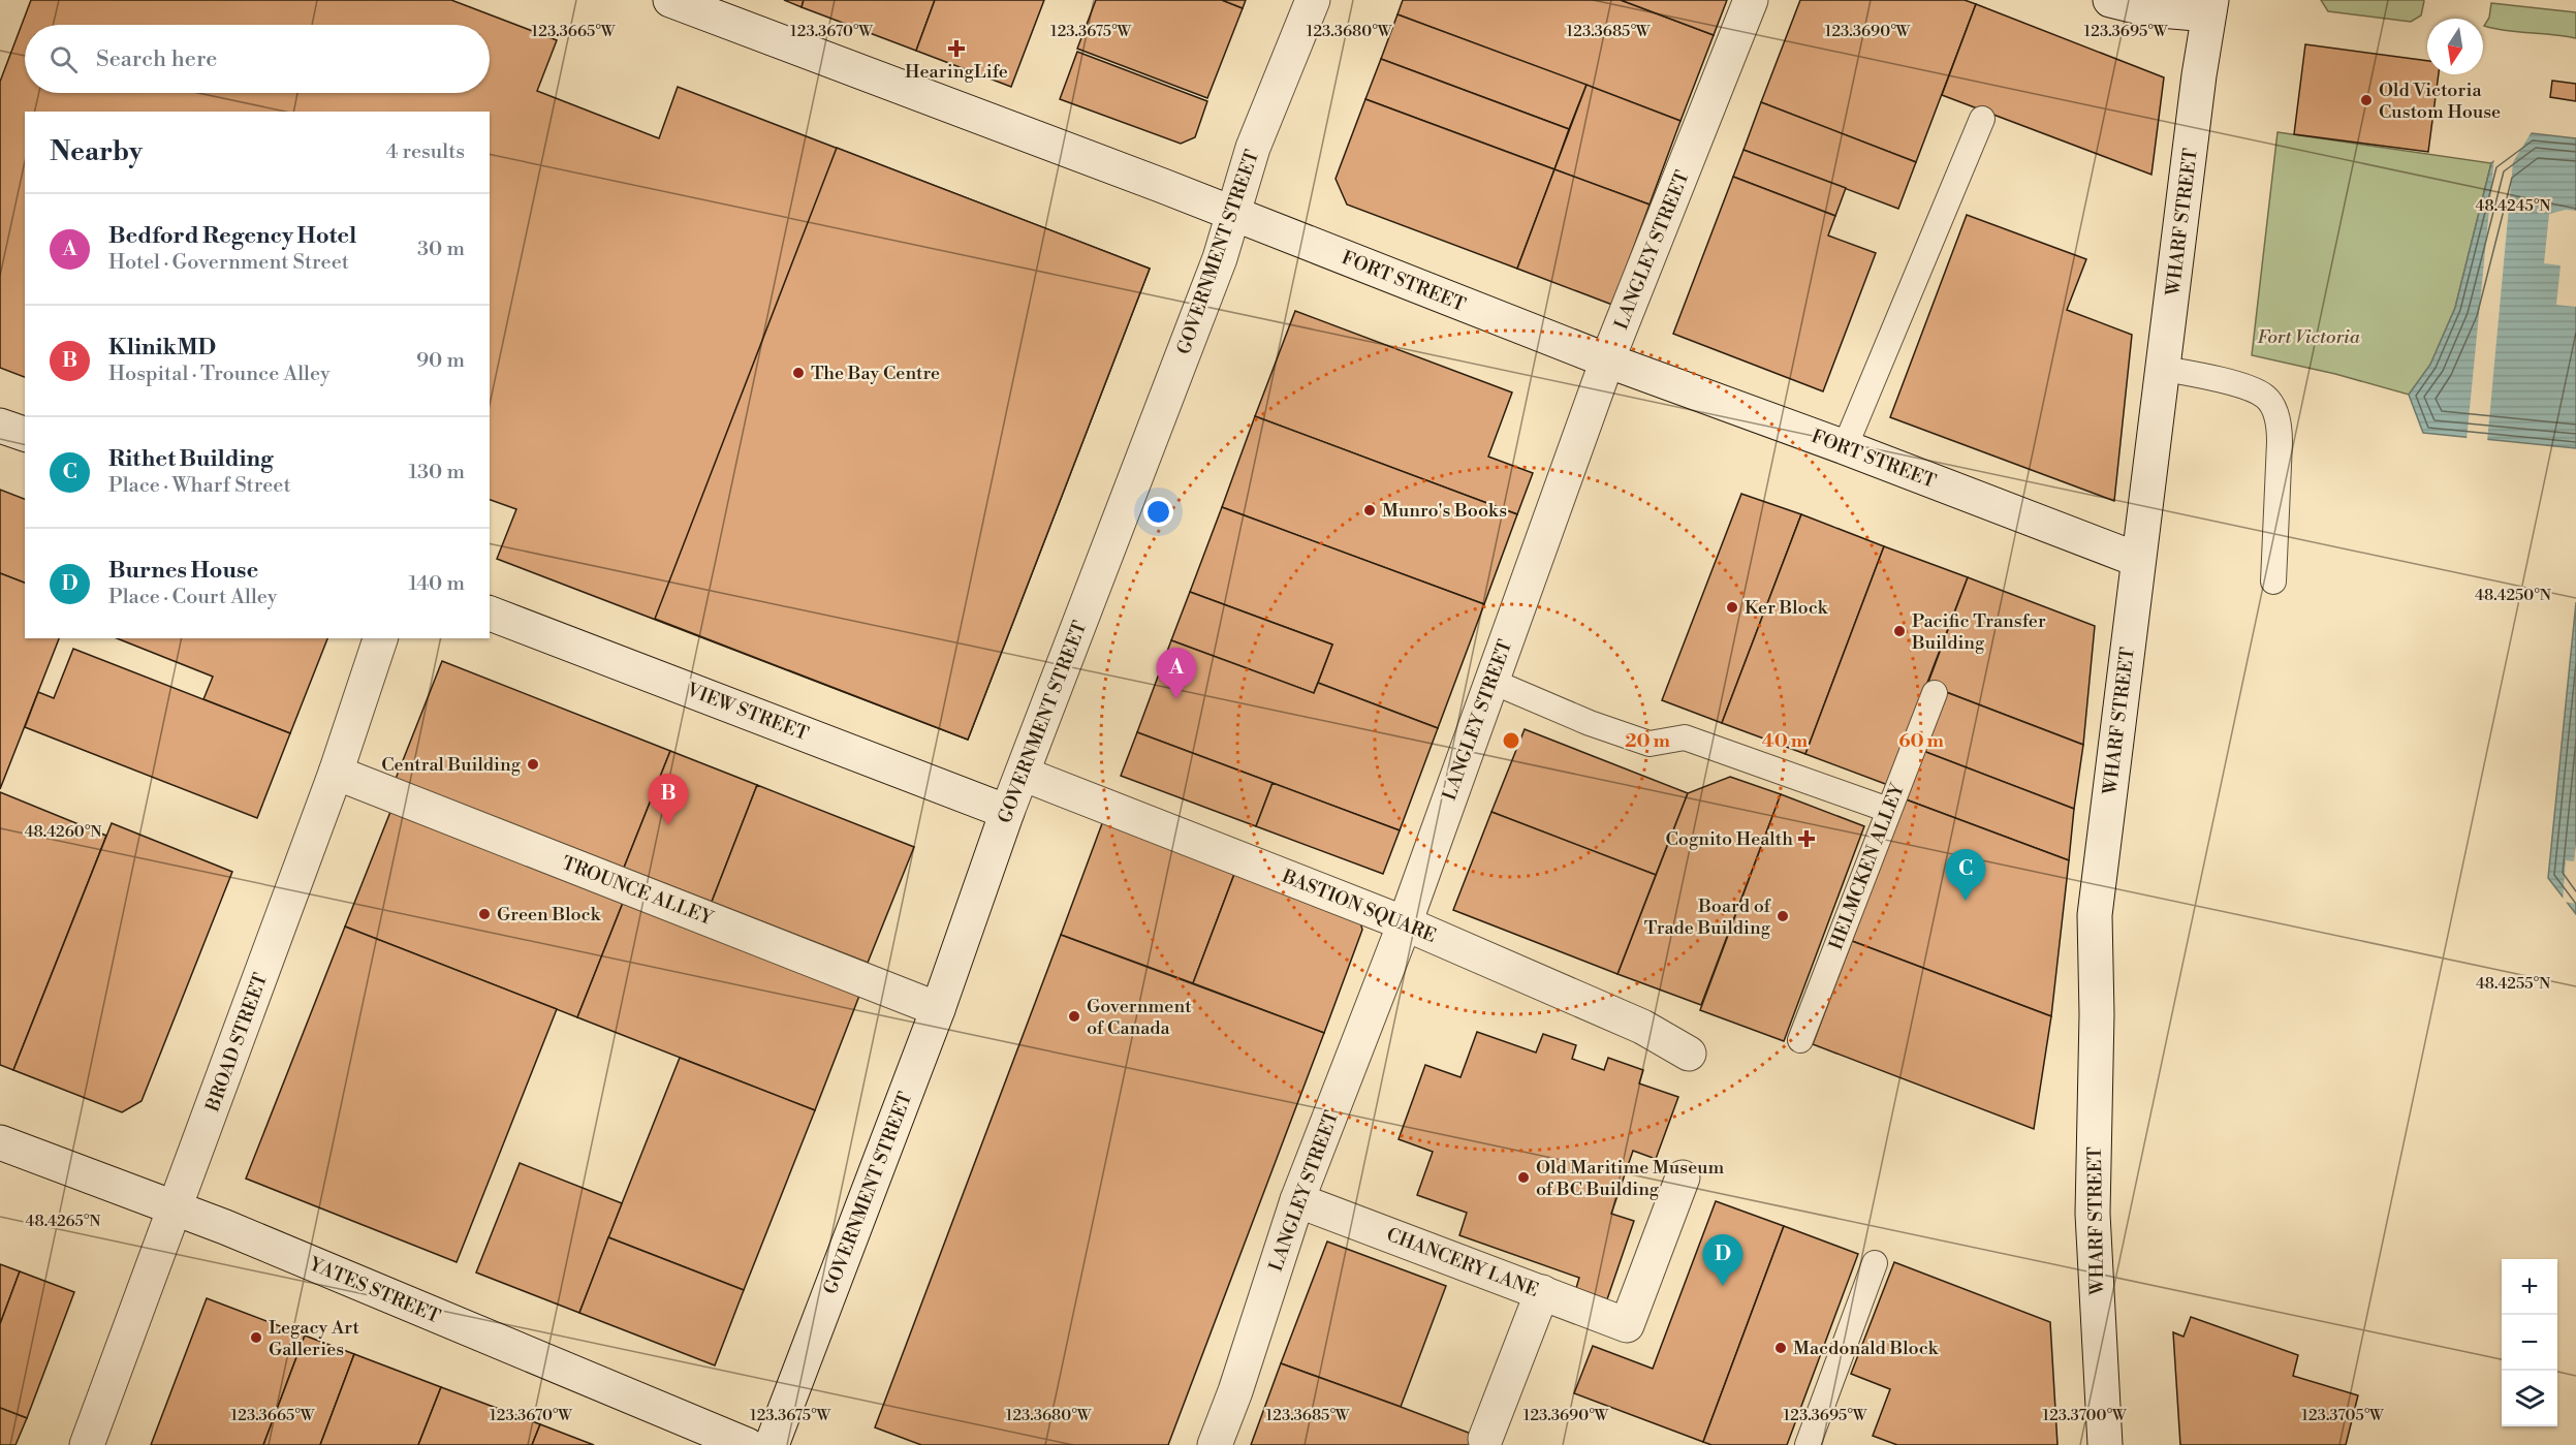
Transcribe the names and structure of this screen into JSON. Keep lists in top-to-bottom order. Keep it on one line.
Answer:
{"streets":{"street":["WHARF STREET","LANGLEY STREET","GOVERNMENT STREET","FORT STREET","VIEW STREET","TROUNCE ALLEY","BASTION SQUARE","BROAD STREET","CHANCERY LANE","YATES STREET"],"lane":["HELMCKEN ALLEY"]},"crossings":[["WHARF STREET","FORT STREET"],["LANGLEY STREET","FORT STREET"],["LANGLEY STREET","BASTION SQUARE"],["LANGLEY STREET","CHANCERY LANE"],["GOVERNMENT STREET","FORT STREET"],["GOVERNMENT STREET","VIEW STREET"],["GOVERNMENT STREET","TROUNCE ALLEY"],["GOVERNMENT STREET","BASTION SQUARE"],["TROUNCE ALLEY","BROAD STREET"],["BROAD STREET","YATES STREET"]],"parks":["Fort Victoria"],"places":{"health":["HearingLife","Cognito Health"],"other":["Old Victoria Custom House","The Bay Centre","Munro's Books","Ker Block","Pacific Transfer Building","Central Building","Green Block","Board of Trade Building","Government of Canada","Old Maritime Museum of BC Building","Legacy Art Galleries","Macdonald Block"]},"north":"bottom","page":{"search":"Search here","heading":["Nearby","4 results"],"list":[{"mark":"A","name":"Bedford Regency Hotel","note":"Hotel · Government Street","value":"30 m"},{"mark":"B","name":"KlinikMD","note":"Hospital · Trounce Alley","value":"90 m"},{"mark":"C","name":"Rithet Building","note":"Place · Wharf Street","value":"130 m"},{"mark":"D","name":"Burnes House","note":"Place · Court Alley","value":"140 m"}],"pins":["A","B","C","D"],"map_buttons":["+","−"]},"coordinates":["123.3665°W","123.3670°W","123.3675°W","123.3680°W","123.3685°W","123.3690°W","123.3695°W","48.4245°N","48.4250°N","48.4260°N","48.4255°N","48.4265°N","123.3700°W","123.3705°W"],"rings":["20 m","40 m","60 m"]}
